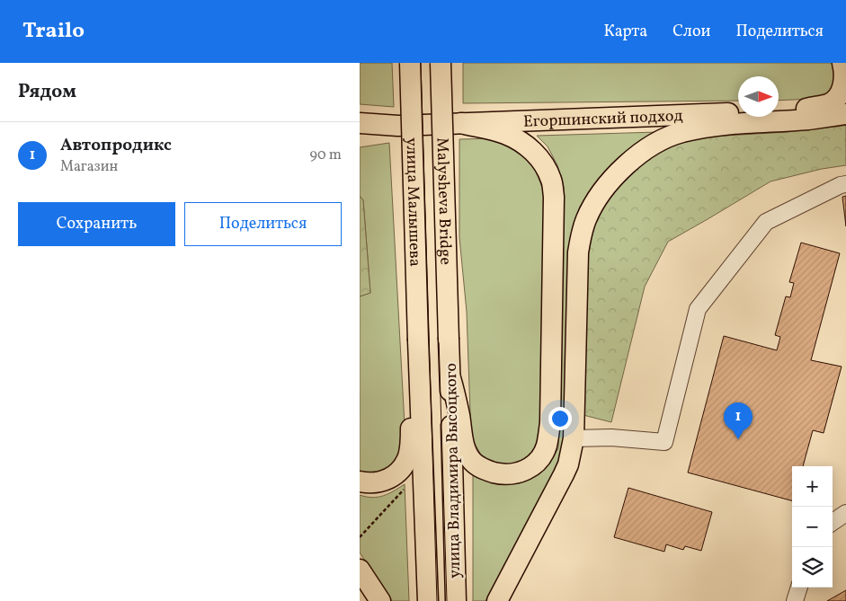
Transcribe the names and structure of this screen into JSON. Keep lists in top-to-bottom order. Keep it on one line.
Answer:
{"streets":{"main road":["Егоршинский подход","улица Малышева","Malysheva Bridge","улица Владимира Высоцкого"]},"crossings":[["Malysheva Bridge","улица Владимира Высоцкого"]],"north":"right","page":{"header":"Trailo","nav":["Карта","Слои","Поделиться"],"heading":"Рядом","list":[{"mark":"1","name":"Автопродикс","note":"Магазин","value":"90 m"}],"buttons":["Сохранить","Поделиться"],"pins":"1","map_buttons":["+","−"]}}
